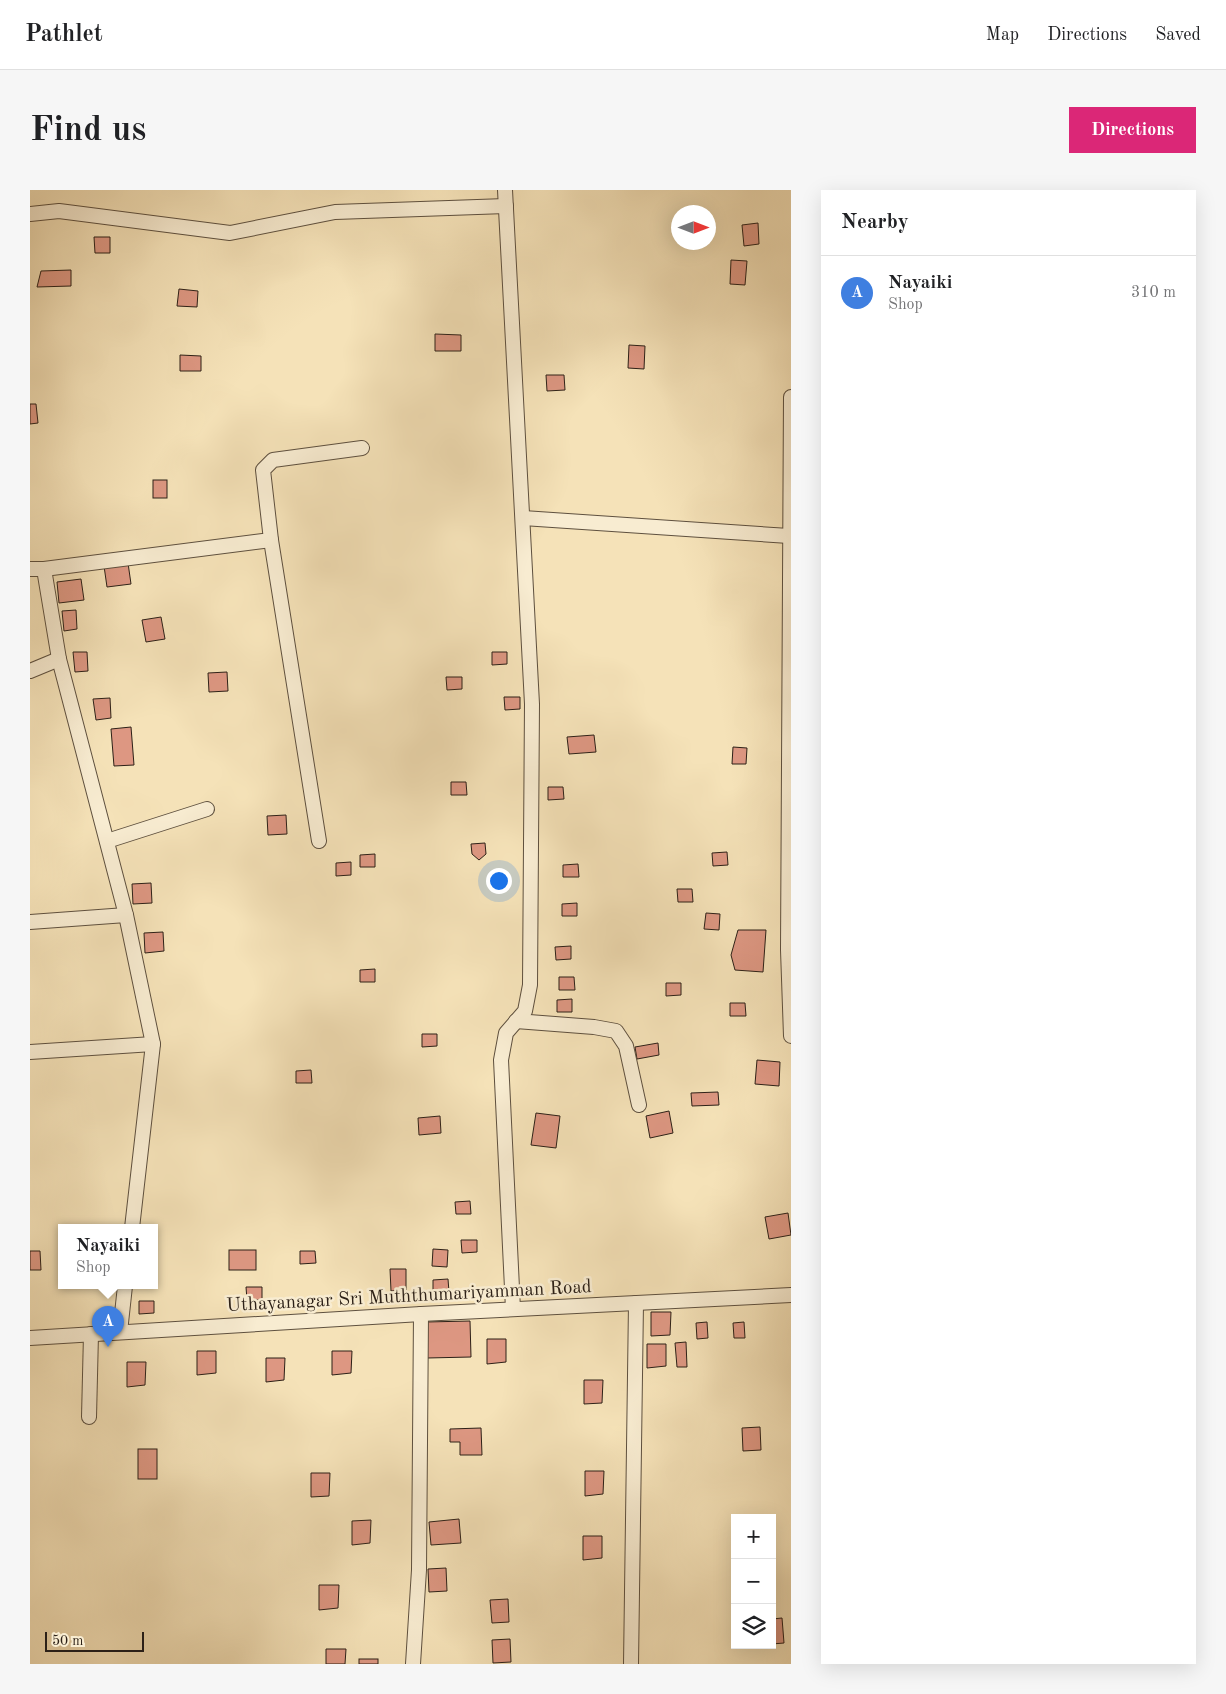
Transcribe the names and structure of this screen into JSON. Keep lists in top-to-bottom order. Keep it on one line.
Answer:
{"streets":{"street":["Uthayanagar Sri Muththumariyamman Road"]},"scale_bar":"50 m","north":"right","page":{"header":"Pathlet","nav":["Map","Directions","Saved"],"buttons":"Directions","title":"Find us","heading":"Nearby","list":[{"mark":"A","name":"Nayaiki","note":"Shop","value":"310 m"}],"popup":["Nayaiki","Shop"],"pins":"A","map_buttons":["+","−"],"scale":"50 m"}}
